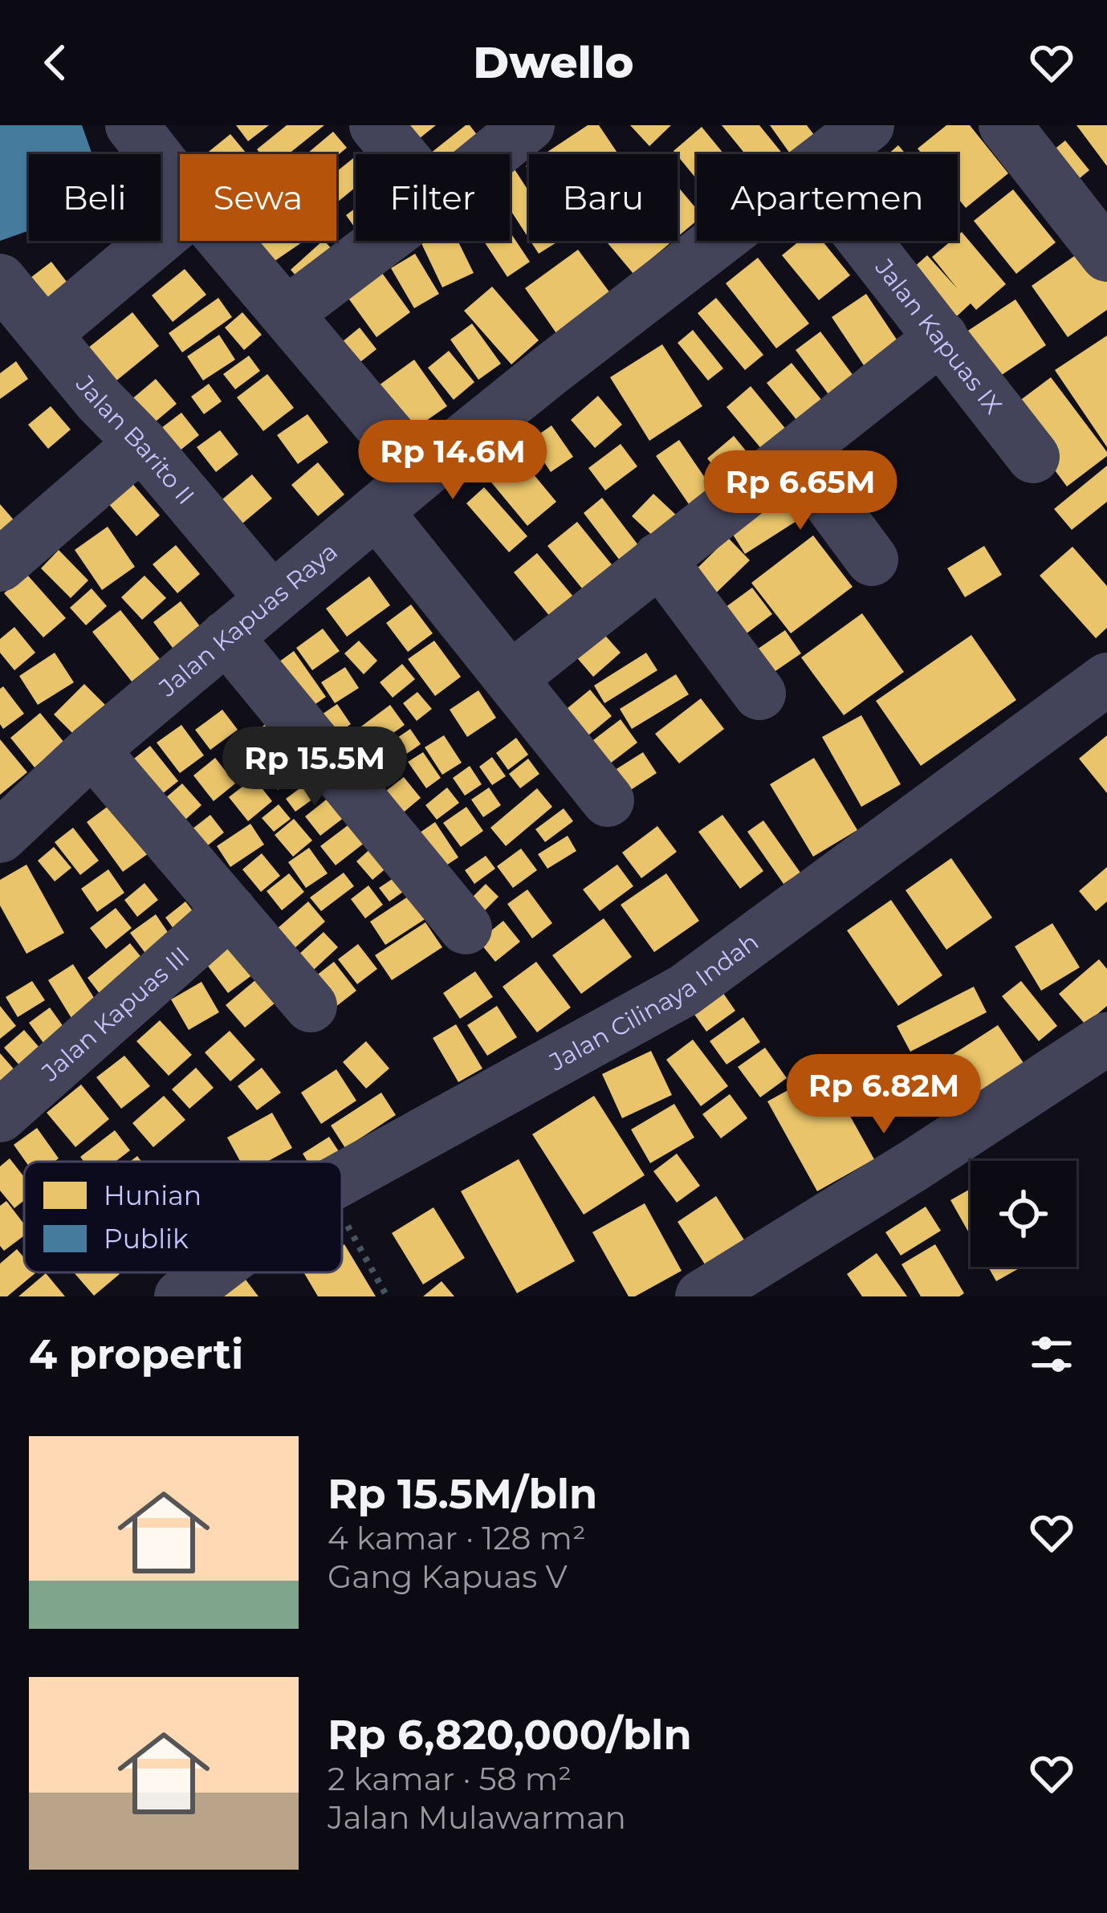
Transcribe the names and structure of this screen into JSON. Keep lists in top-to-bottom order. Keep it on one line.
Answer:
{"streets":{"street":["Jalan Kapuas IX","Jalan Barito II","Jalan Kapuas Raya","Jalan Cilinaya Indah","Jalan Kapuas III"]},"crossings":[["Jalan Barito II","Jalan Kapuas Raya"]],"legend":["Hunian","Publik"],"page":{"header":"Dwello","chip":["Beli","Sewa","Filter","Baru","Apartemen"],"price":["Rp 14.6M","Rp 6.65M","Rp 15.5M","Rp 6.82M"],"heading":"4 properti","list":[{"name":"Rp 15.5M/bln","note":"4 kamar · 128 m² · Gang Kapuas V"},{"name":"Rp 6,820,000/bln","note":"2 kamar · 58 m² · Jalan Mulawarman"}]}}
